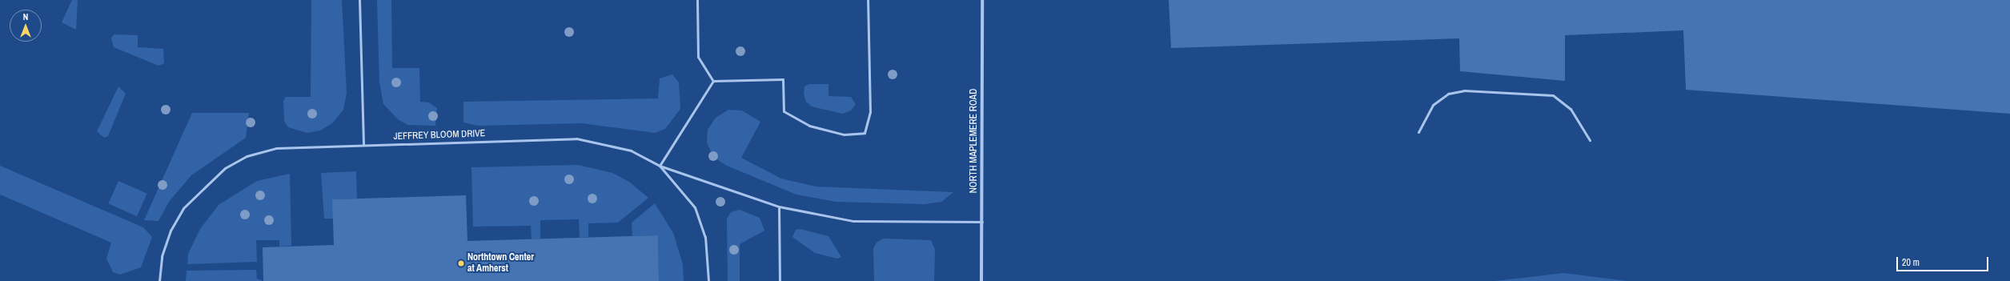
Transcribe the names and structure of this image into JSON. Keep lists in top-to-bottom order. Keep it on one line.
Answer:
{"streets":{"street":["NORTH MAPLEMERE ROAD"],"lane":["JEFFREY BLOOM DRIVE"]},"places":["Northtown Center at Amherst"],"scale_bar":"20 m","north":"top"}
